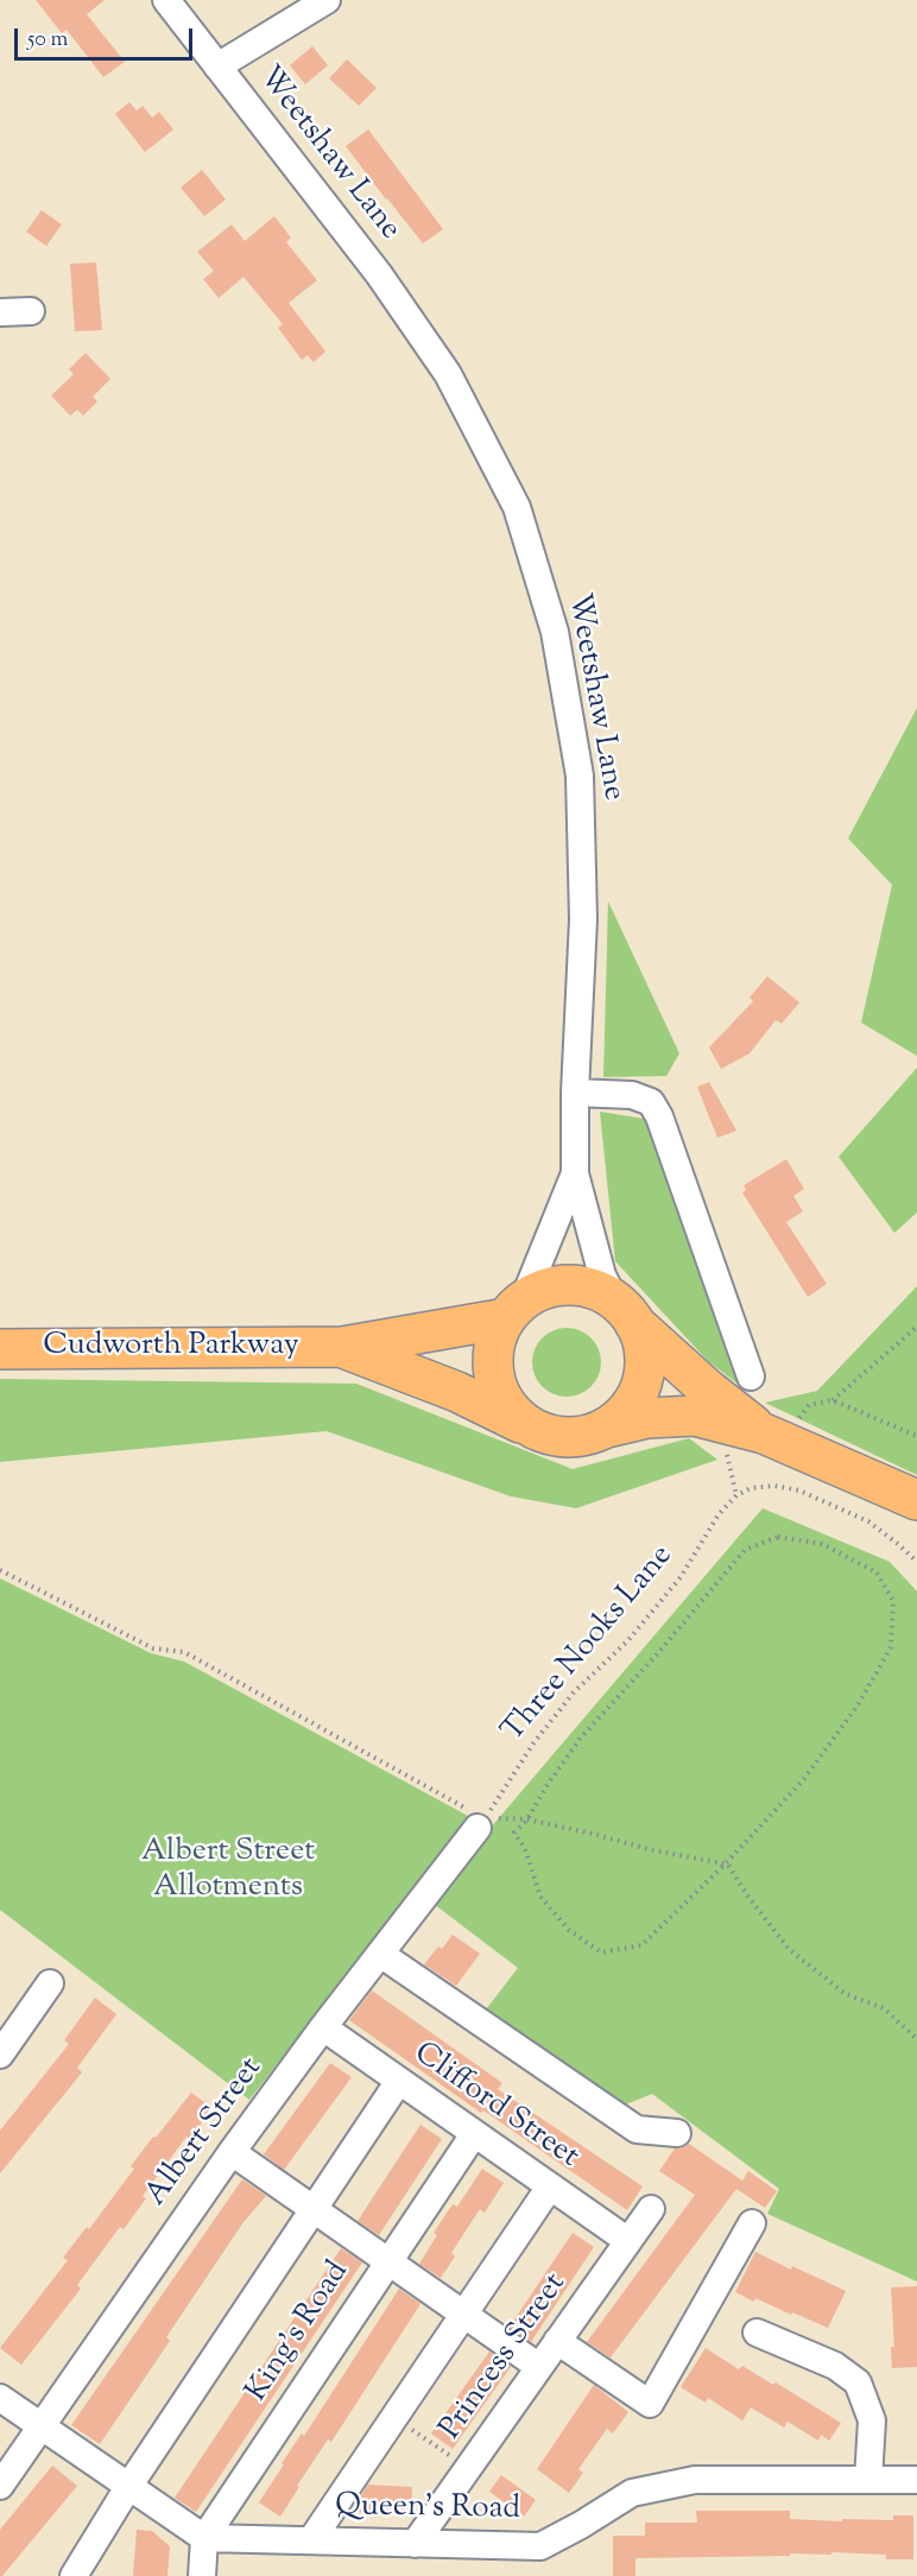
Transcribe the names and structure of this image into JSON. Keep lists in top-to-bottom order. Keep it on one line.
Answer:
{"streets":{"highway":["Cudworth Parkway"],"street":["Weetshaw Lane","Clifford Street","Albert Street","King's Road","Princess Street","Queen's Road"],"path":["Three Nooks Lane"]},"crossings":[["Weetshaw Lane","Cudworth Parkway"],["Three Nooks Lane","Albert Street"],["Clifford Street","Albert Street"],["Clifford Street","King's Road"],["Clifford Street","Princess Street"],["King's Road","Queen's Road"],["Princess Street","Queen's Road"]],"parks":["Albert Street Allotments"],"scale_bar":"50 m"}
